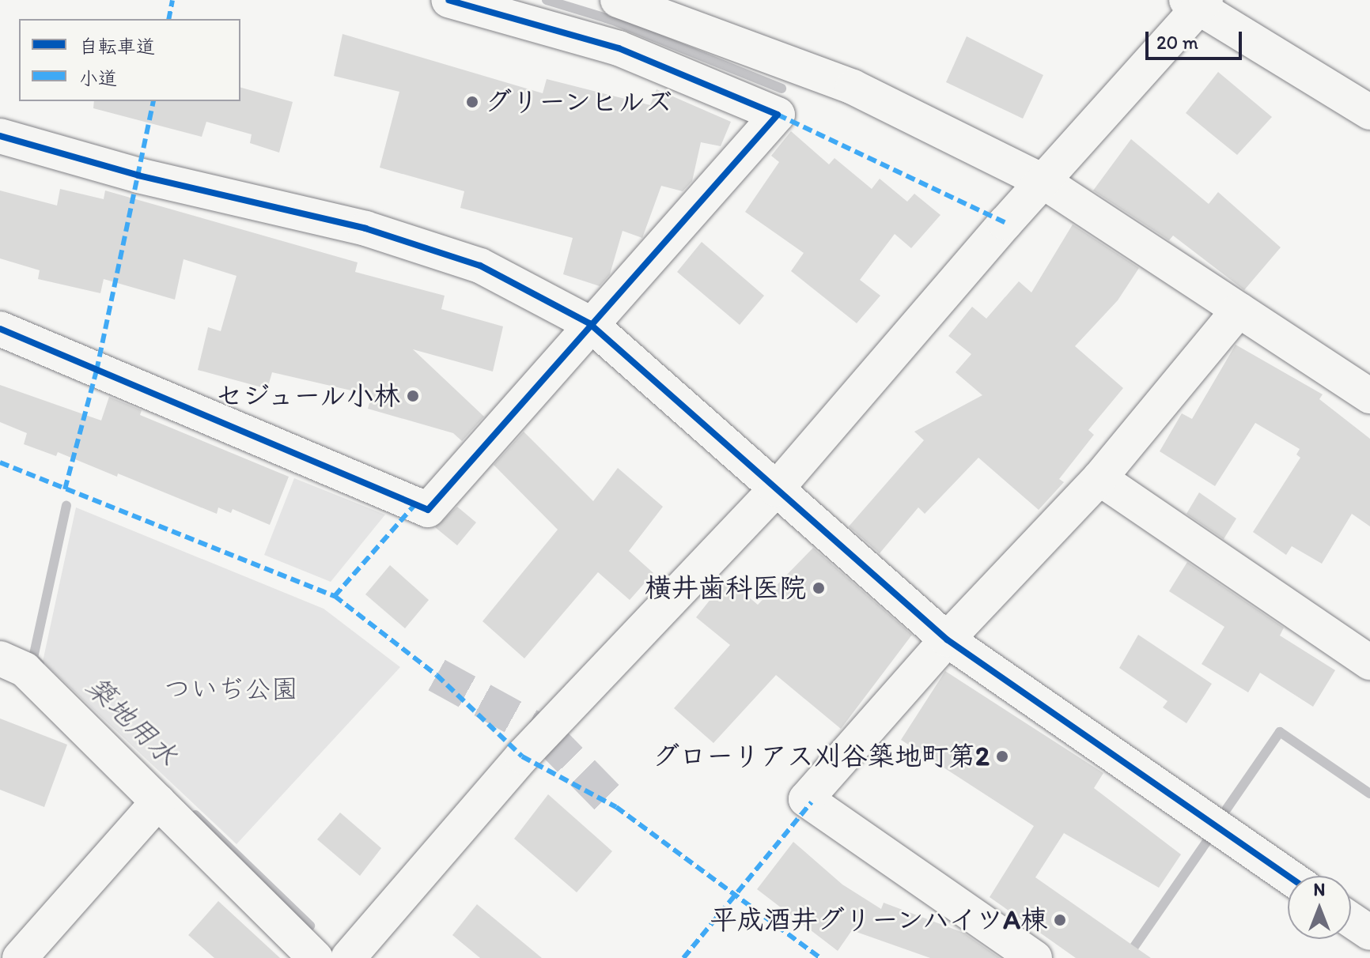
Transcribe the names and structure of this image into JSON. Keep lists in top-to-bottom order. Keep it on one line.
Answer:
{"water":["築地用水"],"parks":["ついぢ公園"],"places":["グリーンヒルズ","セジュール小林","横井歯科医院","グローリアス刈谷築地町第2","平成酒井グリーンハイツA棟"],"legend":["自転車道","小道"],"scale_bar":"20 m","north":"top"}
